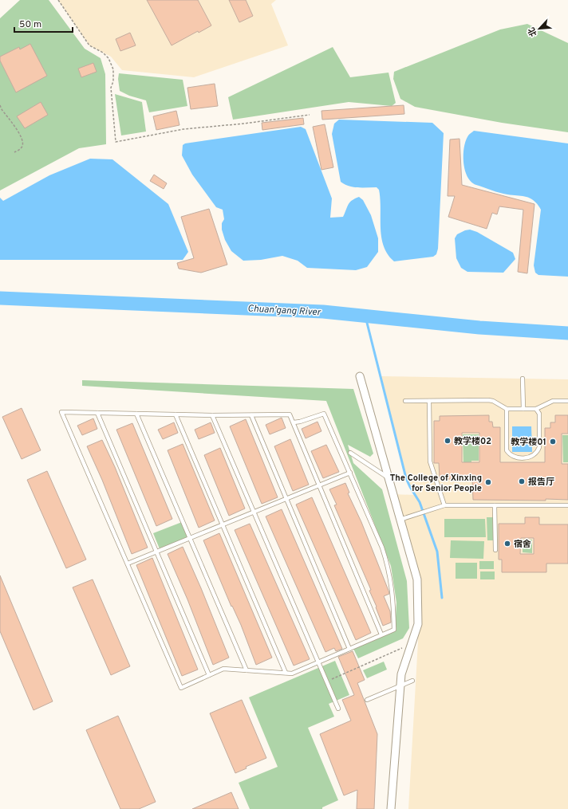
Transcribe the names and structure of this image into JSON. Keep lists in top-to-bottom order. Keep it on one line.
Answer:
{"water":["Chuan'gang River"],"places":["教学楼02","教学楼01","报告厅","The College of Xinxing for Senior People","宿舍"],"scale_bar":"50 m","north":"bottom left"}
